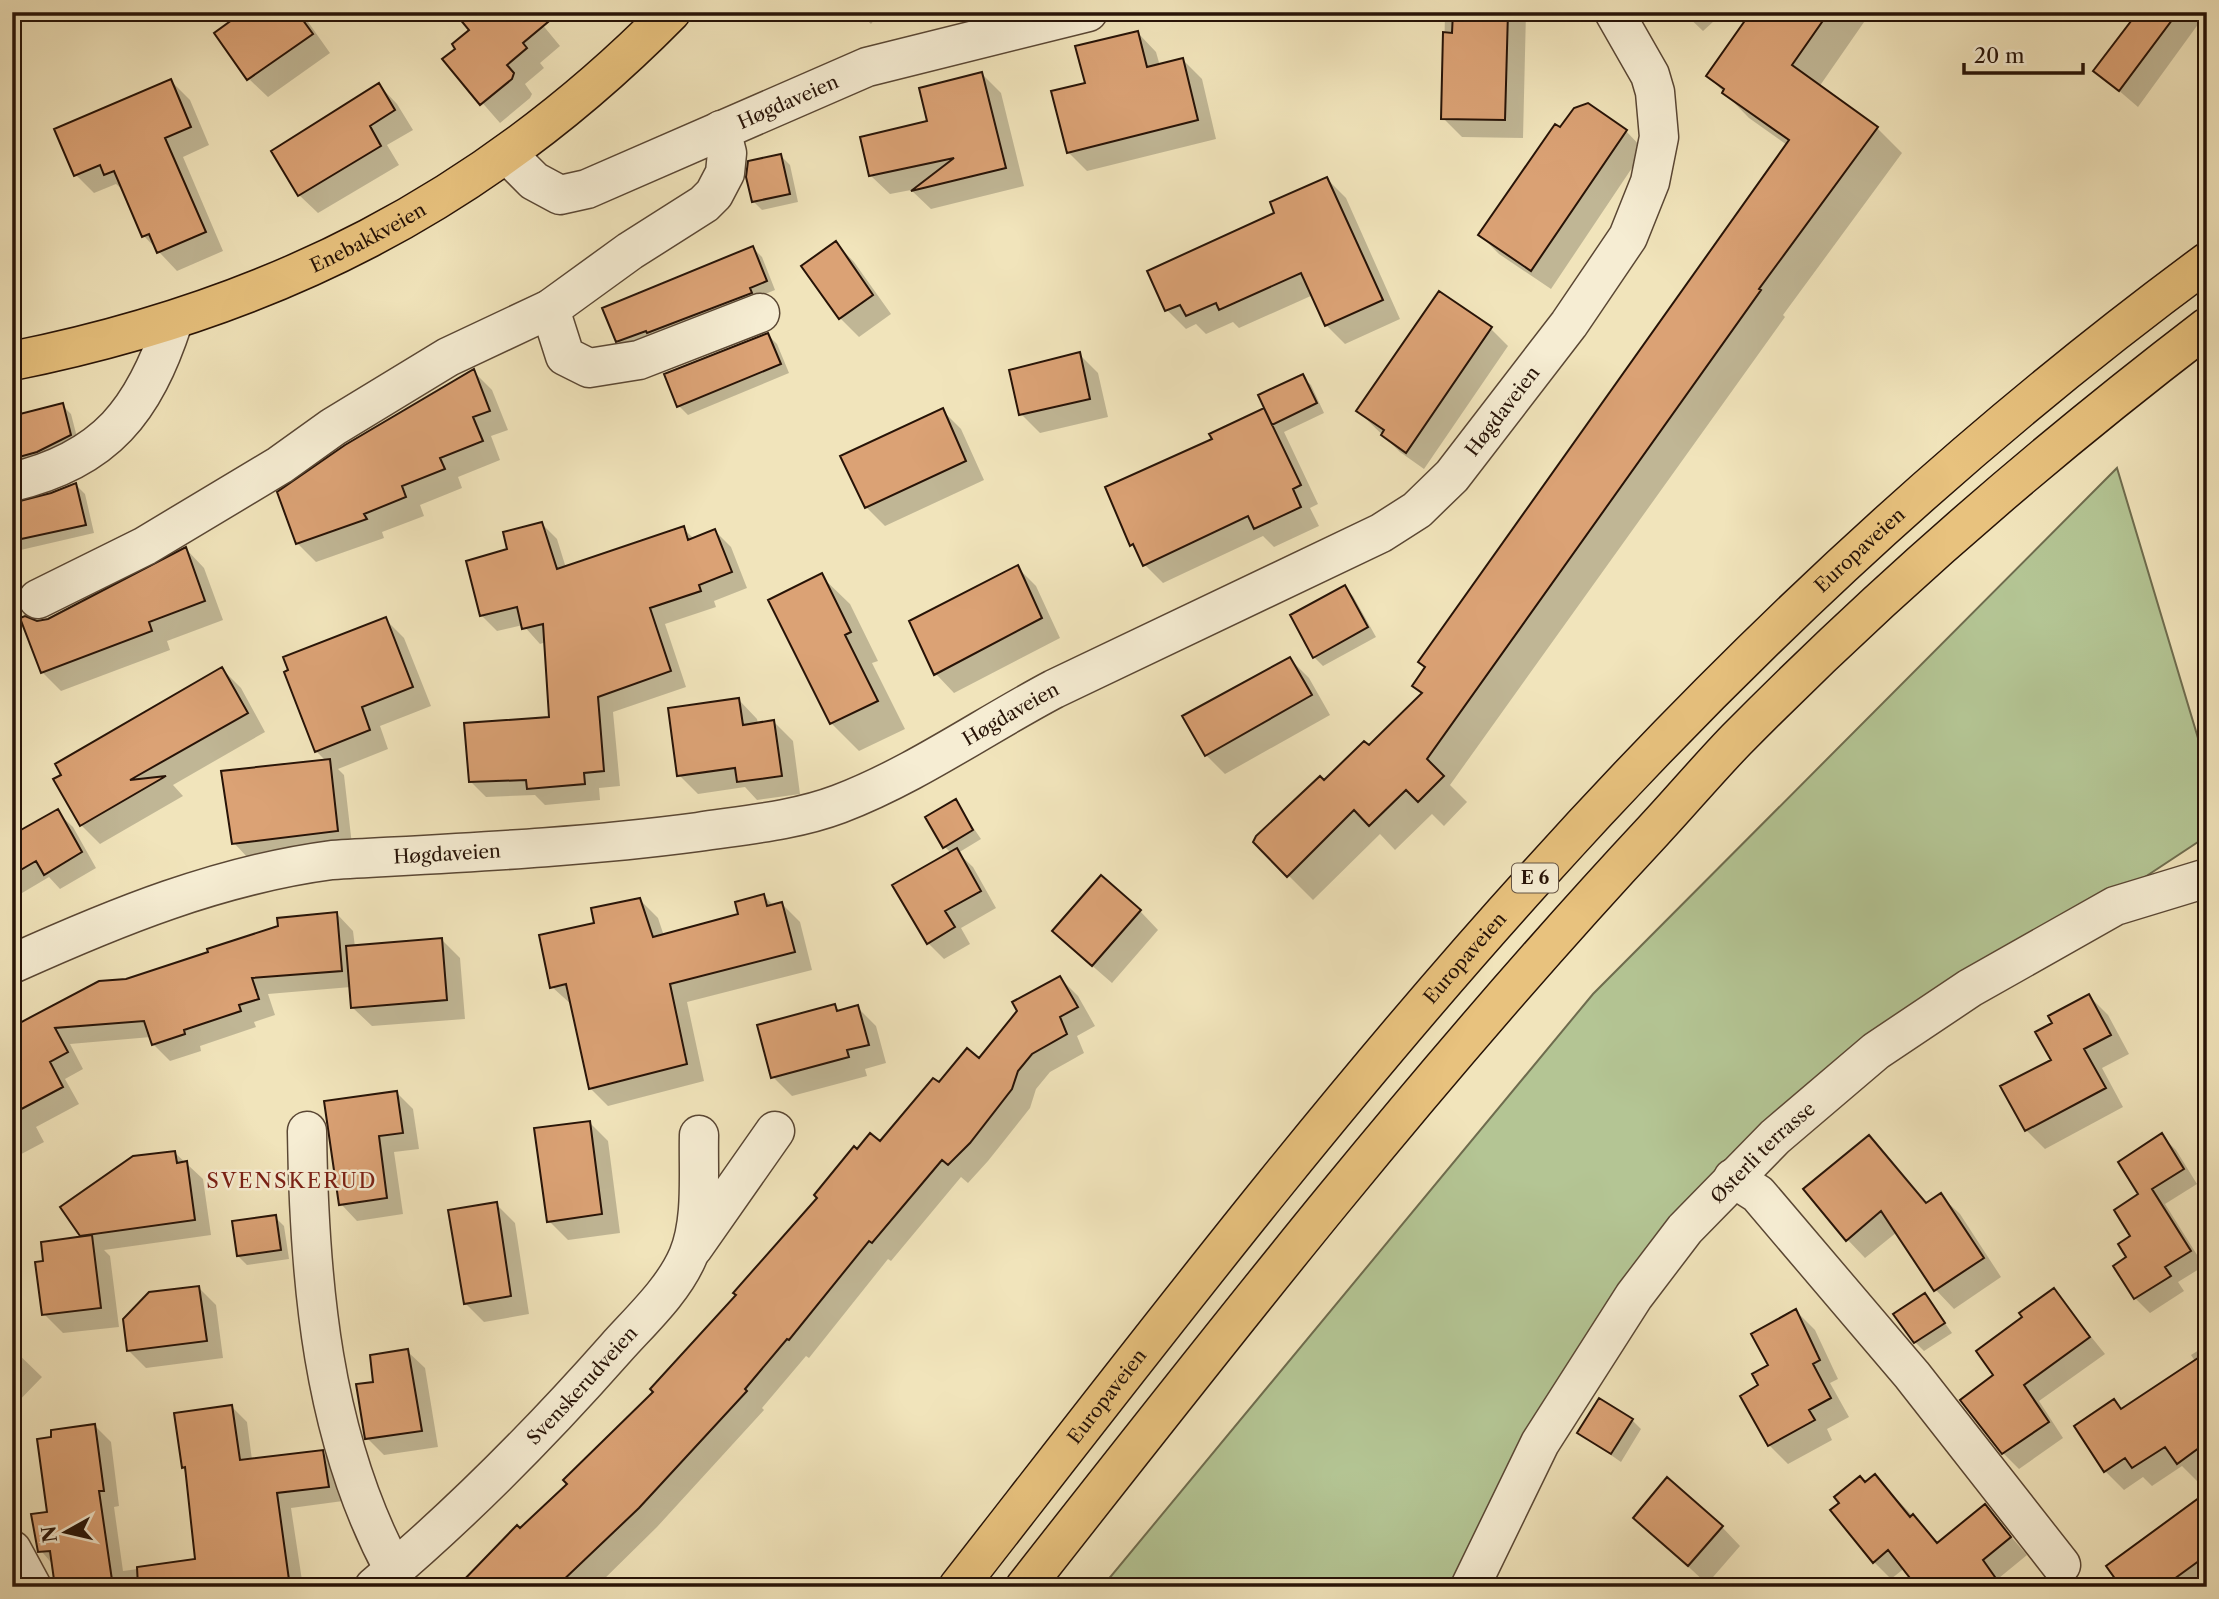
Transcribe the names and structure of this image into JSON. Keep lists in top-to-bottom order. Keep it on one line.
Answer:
{"streets":{"main road":["Enebakkveien","Europaveien","E 6"],"street":["Høgdaveien","Østerli terrasse","Svenskerudveien"]},"crossings":[["Høgdaveien","Enebakkveien"]],"districts":["SVENSKERUD"],"scale_bar":"20 m","north":"left"}
